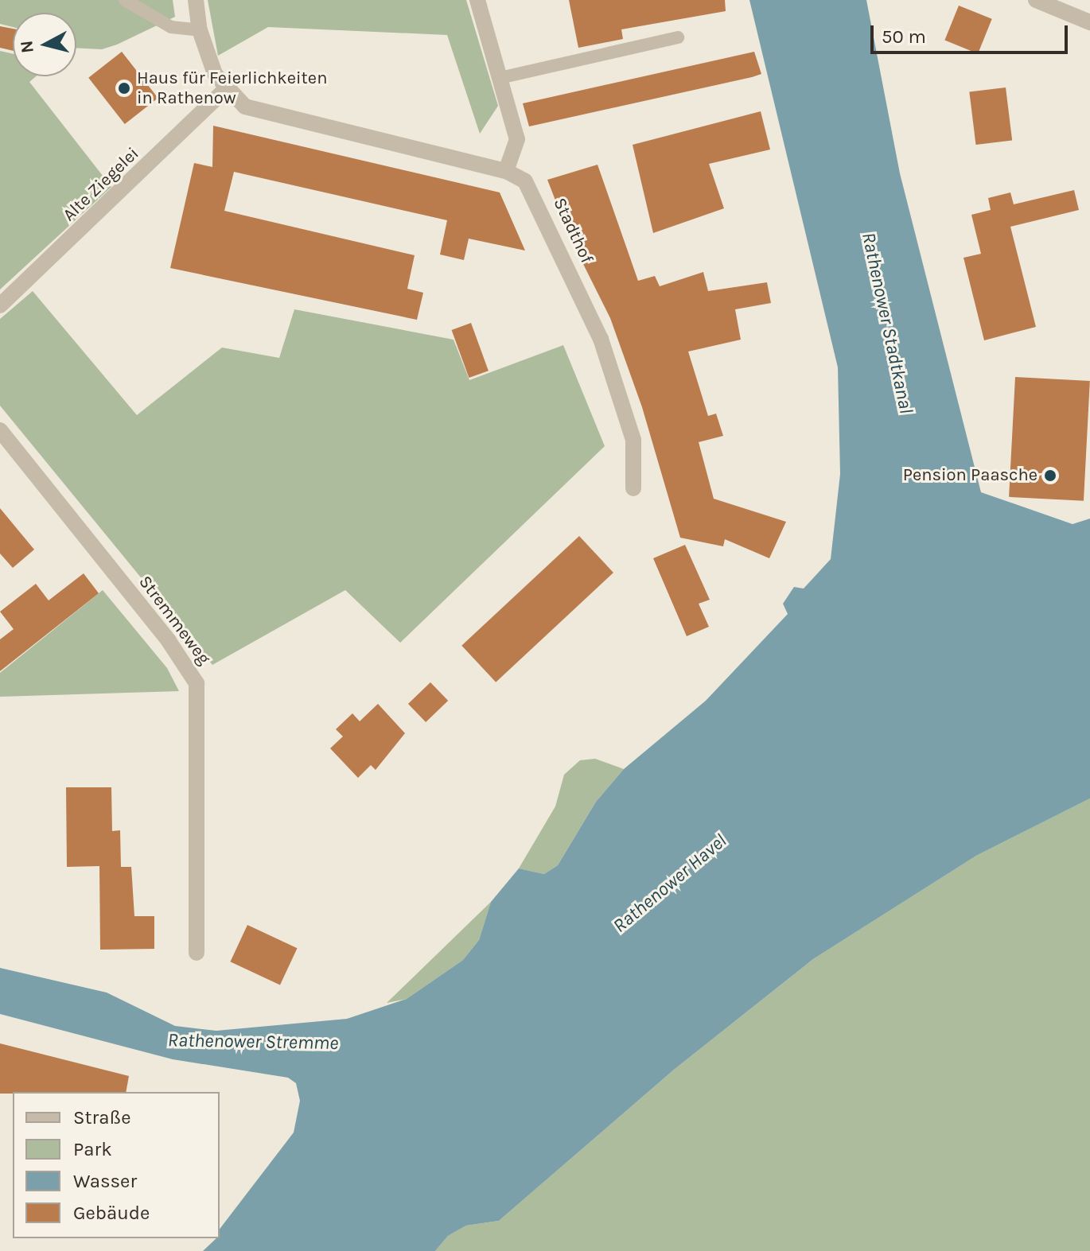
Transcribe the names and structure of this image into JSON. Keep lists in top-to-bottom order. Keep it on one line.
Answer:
{"streets":{"street":["Alte Ziegelei","Stadthof","Stremmeweg"]},"water":["Rathenower Stadtkanal","Rathenower Havel","Rathenower Stremme"],"places":["Haus für Feierlichkeiten in Rathenow","Pension Paasche"],"legend":["Straße","Park","Wasser","Gebäude"],"scale_bar":"50 m","north":"left"}
